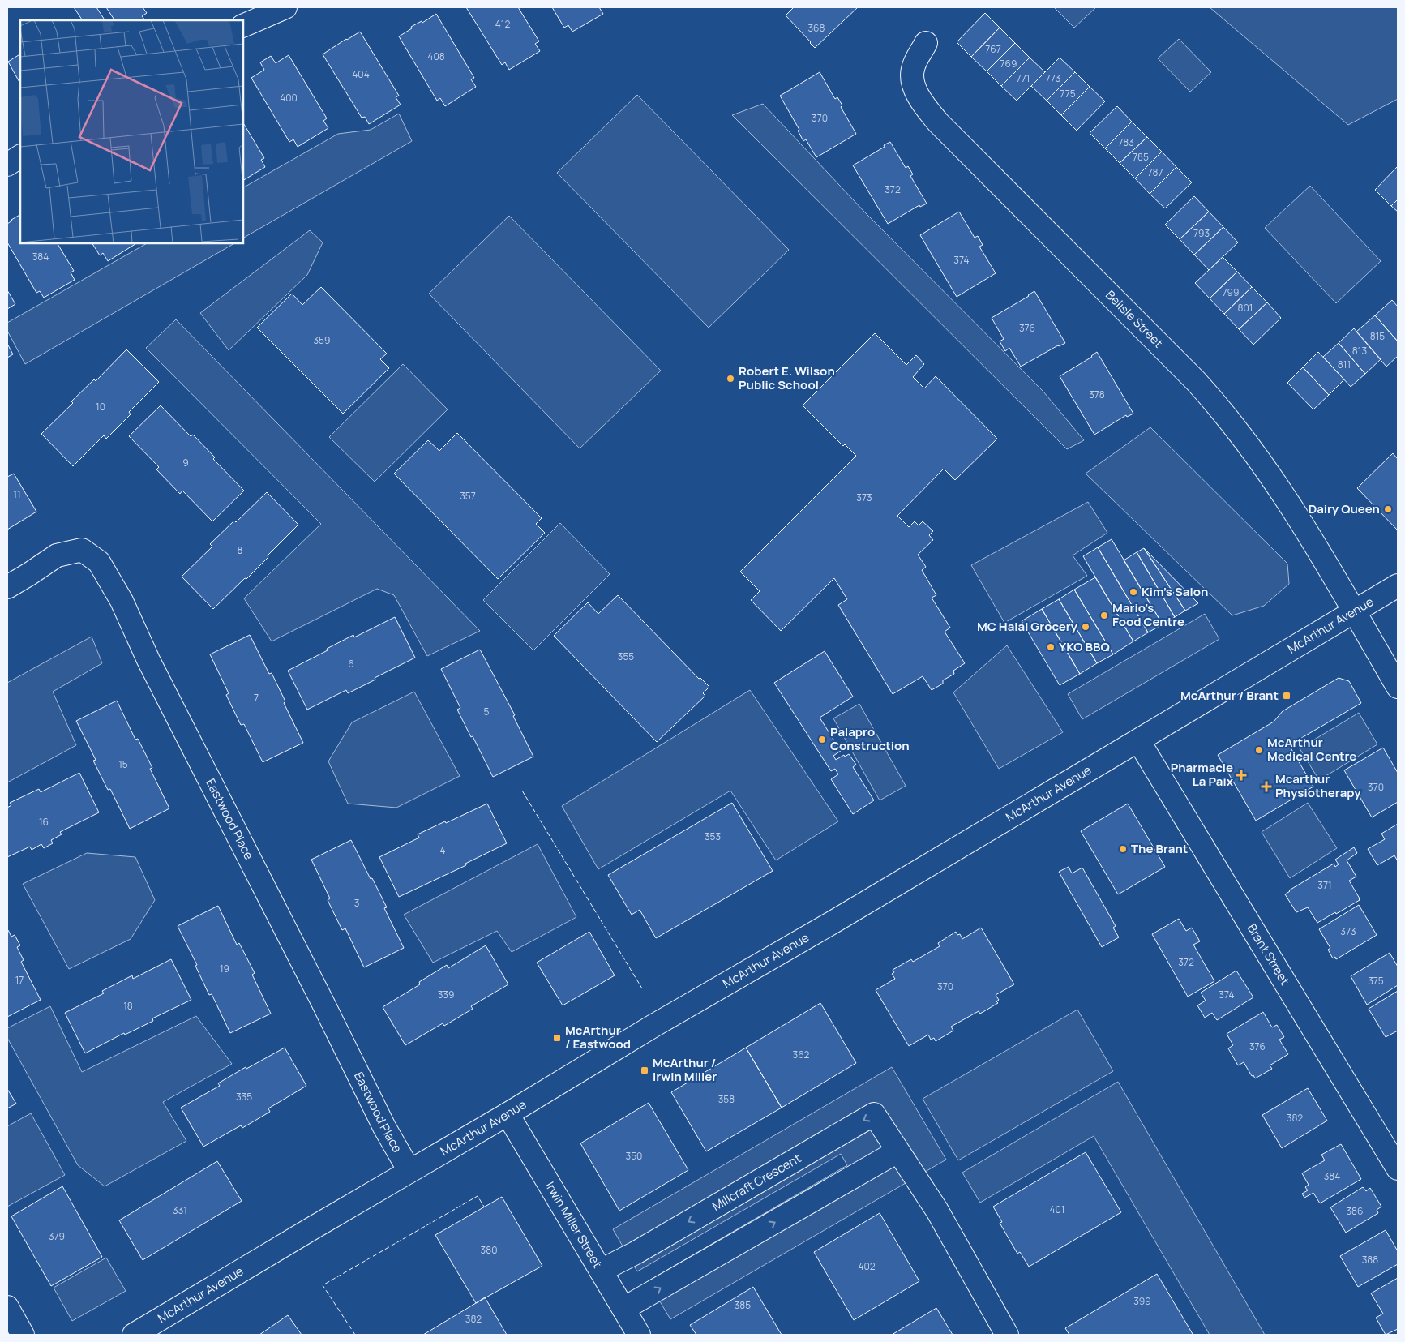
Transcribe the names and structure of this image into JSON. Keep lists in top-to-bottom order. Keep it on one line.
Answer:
{"streets":{"street":["Belisle Street","McArthur Avenue","Eastwood Place","Brant Street","Millcraft Crescent","Irwin Miller Street"]},"crossings":[["Belisle Street","McArthur Avenue"],["McArthur Avenue","Eastwood Place"],["McArthur Avenue","Brant Street"],["McArthur Avenue","Irwin Miller Street"],["Millcraft Crescent","Irwin Miller Street"]],"places":{"other":["Robert E. Wilson Public School","Dairy Queen","Kim's Salon","Mario's Food Centre","MC Halal Grocery","YKO BBQ","Palapro Construction","McArthur Medical Centre","The Brant"],"transit":["McArthur / Brant","McArthur / Eastwood","McArthur / Irwin Miller"],"health":["Pharmacie La Paix","Mcarthur Physiotherapy"]},"house_numbers":["412","368","767","408","769","404","771","773","775","400","370","783","785","787","372","793","384","374","799","801","376","815","359","813","811","378","10","9","11","357","373","8","355","6","7","5","15","370","16","353","4","371","3","373","372","19","17","375","370","339","374","18","376","362","335","358","382","350","384","401","331","386","379","380","388","402","399","385","382"]}
